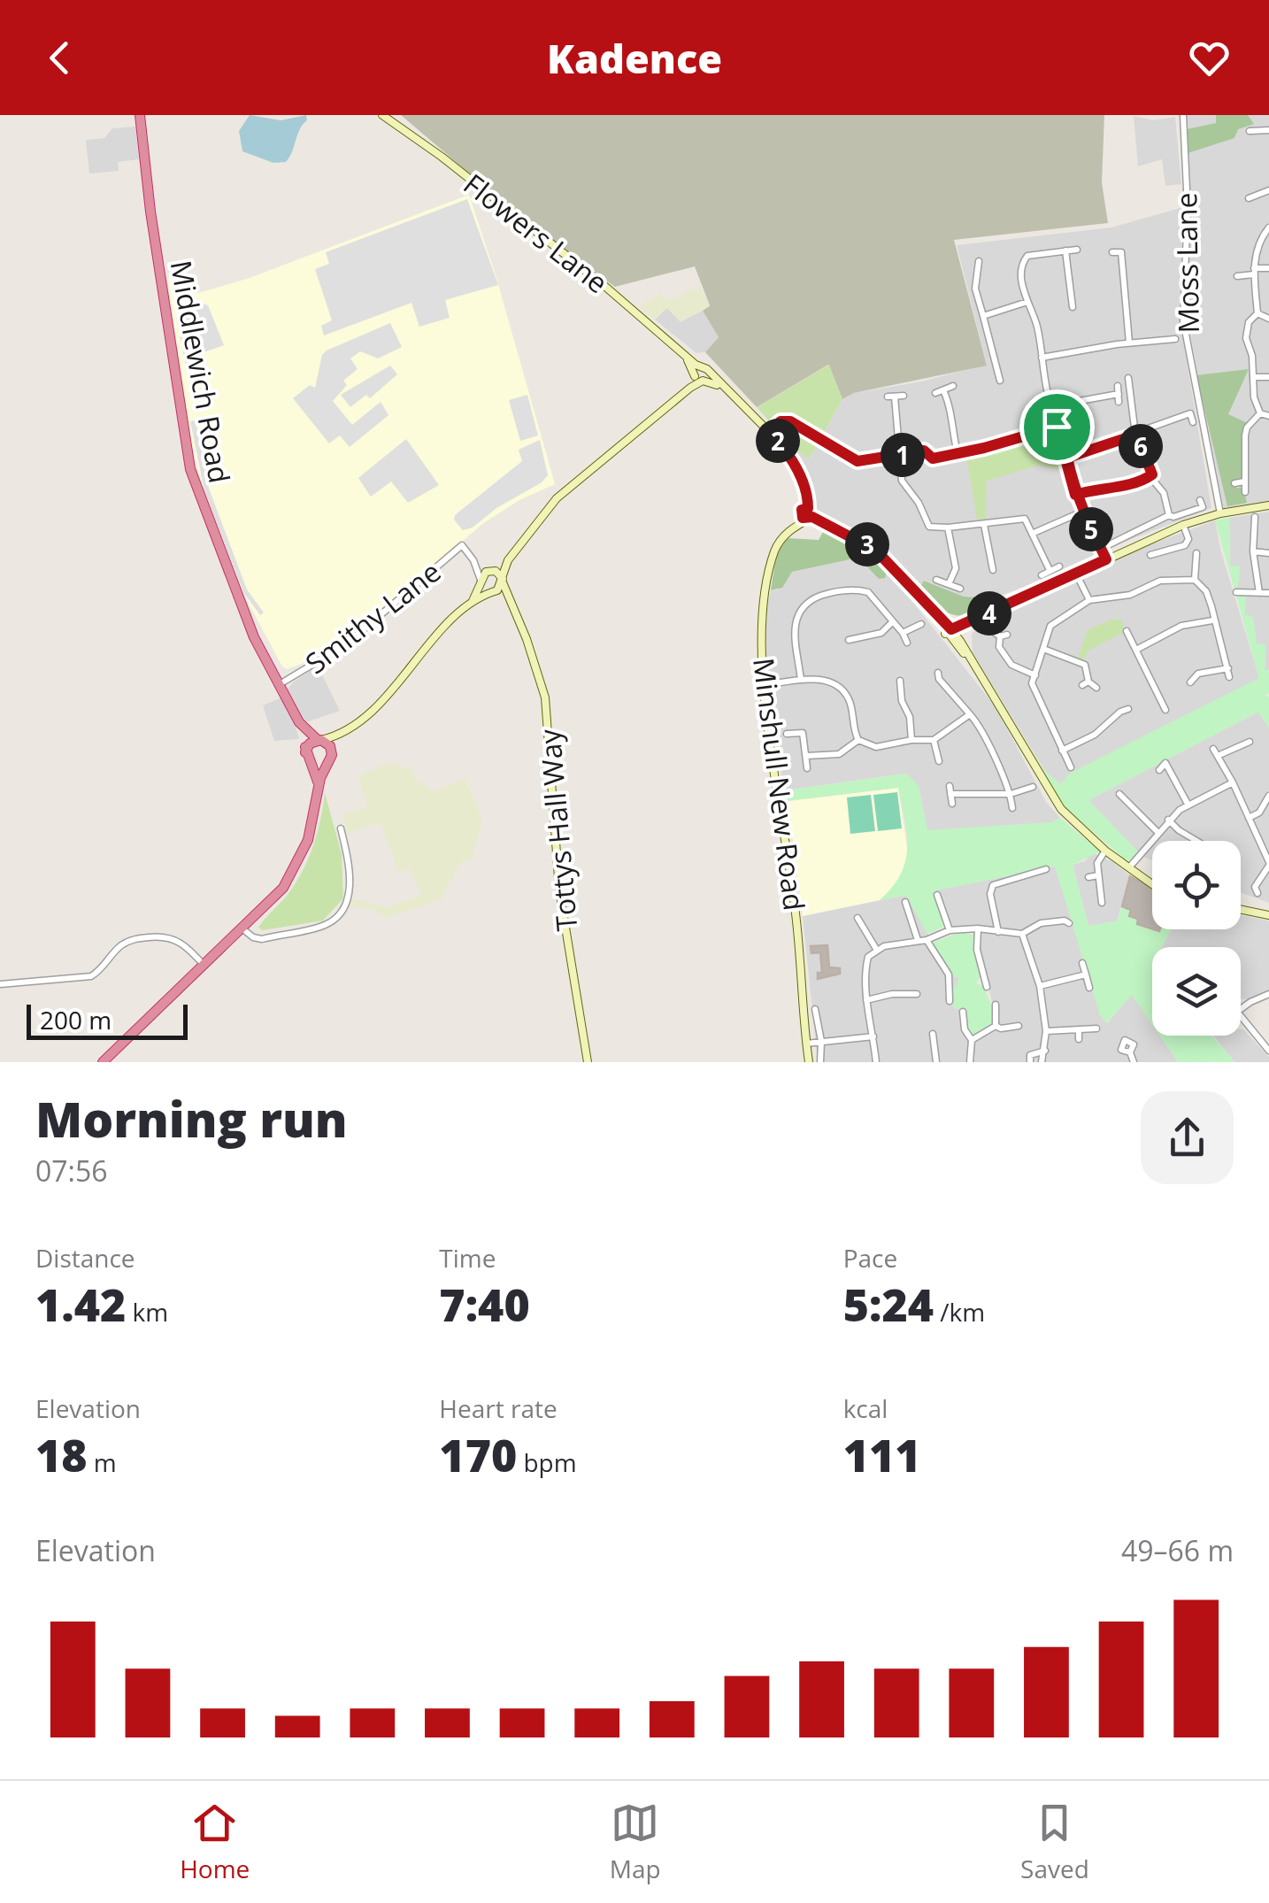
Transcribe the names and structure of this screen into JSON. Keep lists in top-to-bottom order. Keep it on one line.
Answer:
{"streets":{"highway":["Middlewich Road"],"street":["Flowers Lane","Moss Lane","Smithy Lane","Minshull New Road","Tottys Hall Way"]},"crossings":[["Middlewich Road","Smithy Lane"]],"scale_bar":"200 m","page":{"header":"Kadence","pins":["2","6","1","5","3","4"],"scale":"200 m","heading":["Morning run","07:56"],"stats":[["Distance","1.42 km"],["Time","7:40"],["Pace","5:24 /km"],["Elevation","18 m"],["Heart rate","170 bpm"],["kcal","111"]],"chart":["Elevation","49–66 m"],"tabs":["Home","Map","Saved"]}}
